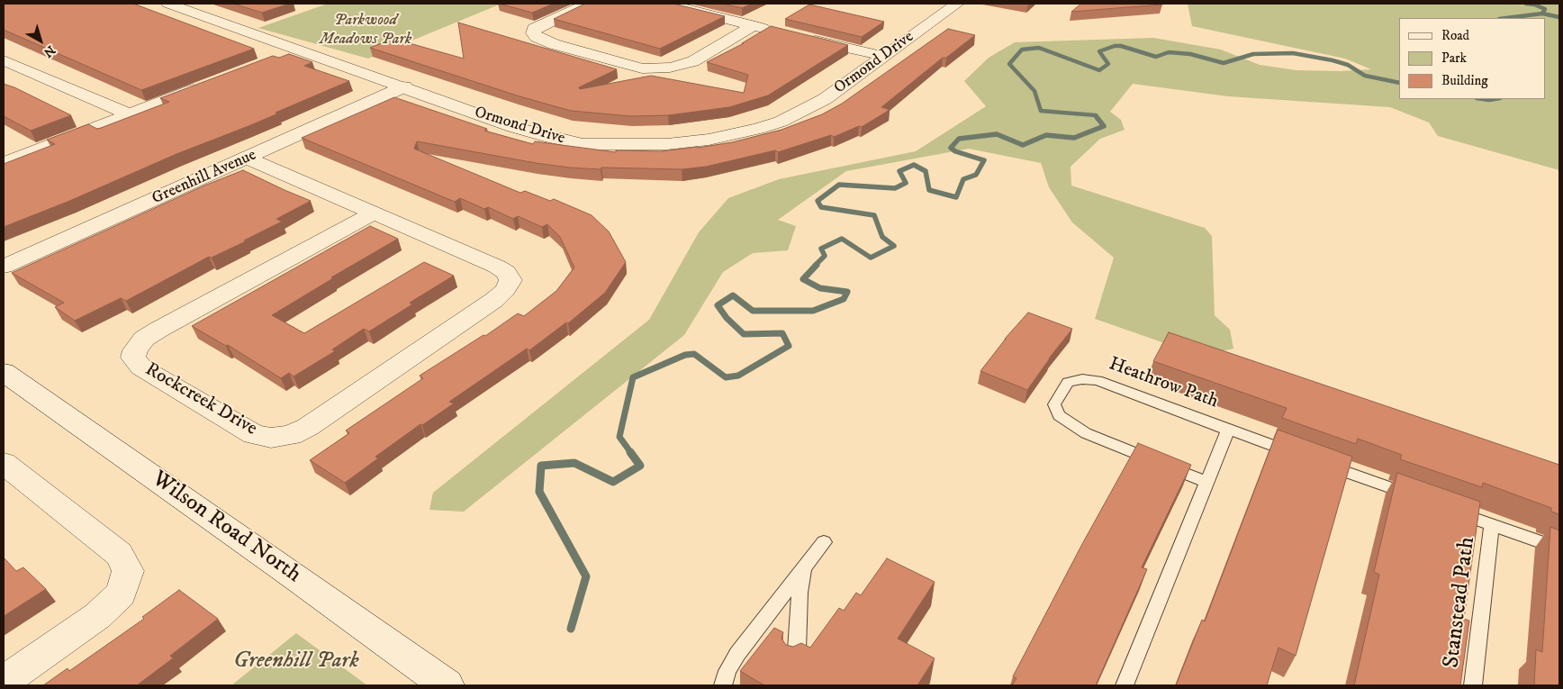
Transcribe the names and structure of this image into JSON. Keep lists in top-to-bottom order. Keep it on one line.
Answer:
{"streets":{"street":["Ormond Drive","Greenhill Avenue","Rockcreek Drive","Wilson Road North"],"lane":["Heathrow Path","Stanstead Path"]},"crossings":[["Ormond Drive","Greenhill Avenue"],["Greenhill Avenue","Rockcreek Drive"]],"parks":["Parkwood Meadows Park","Greenhill Park"],"legend":["Road","Park","Building"],"north":"bottom right"}
